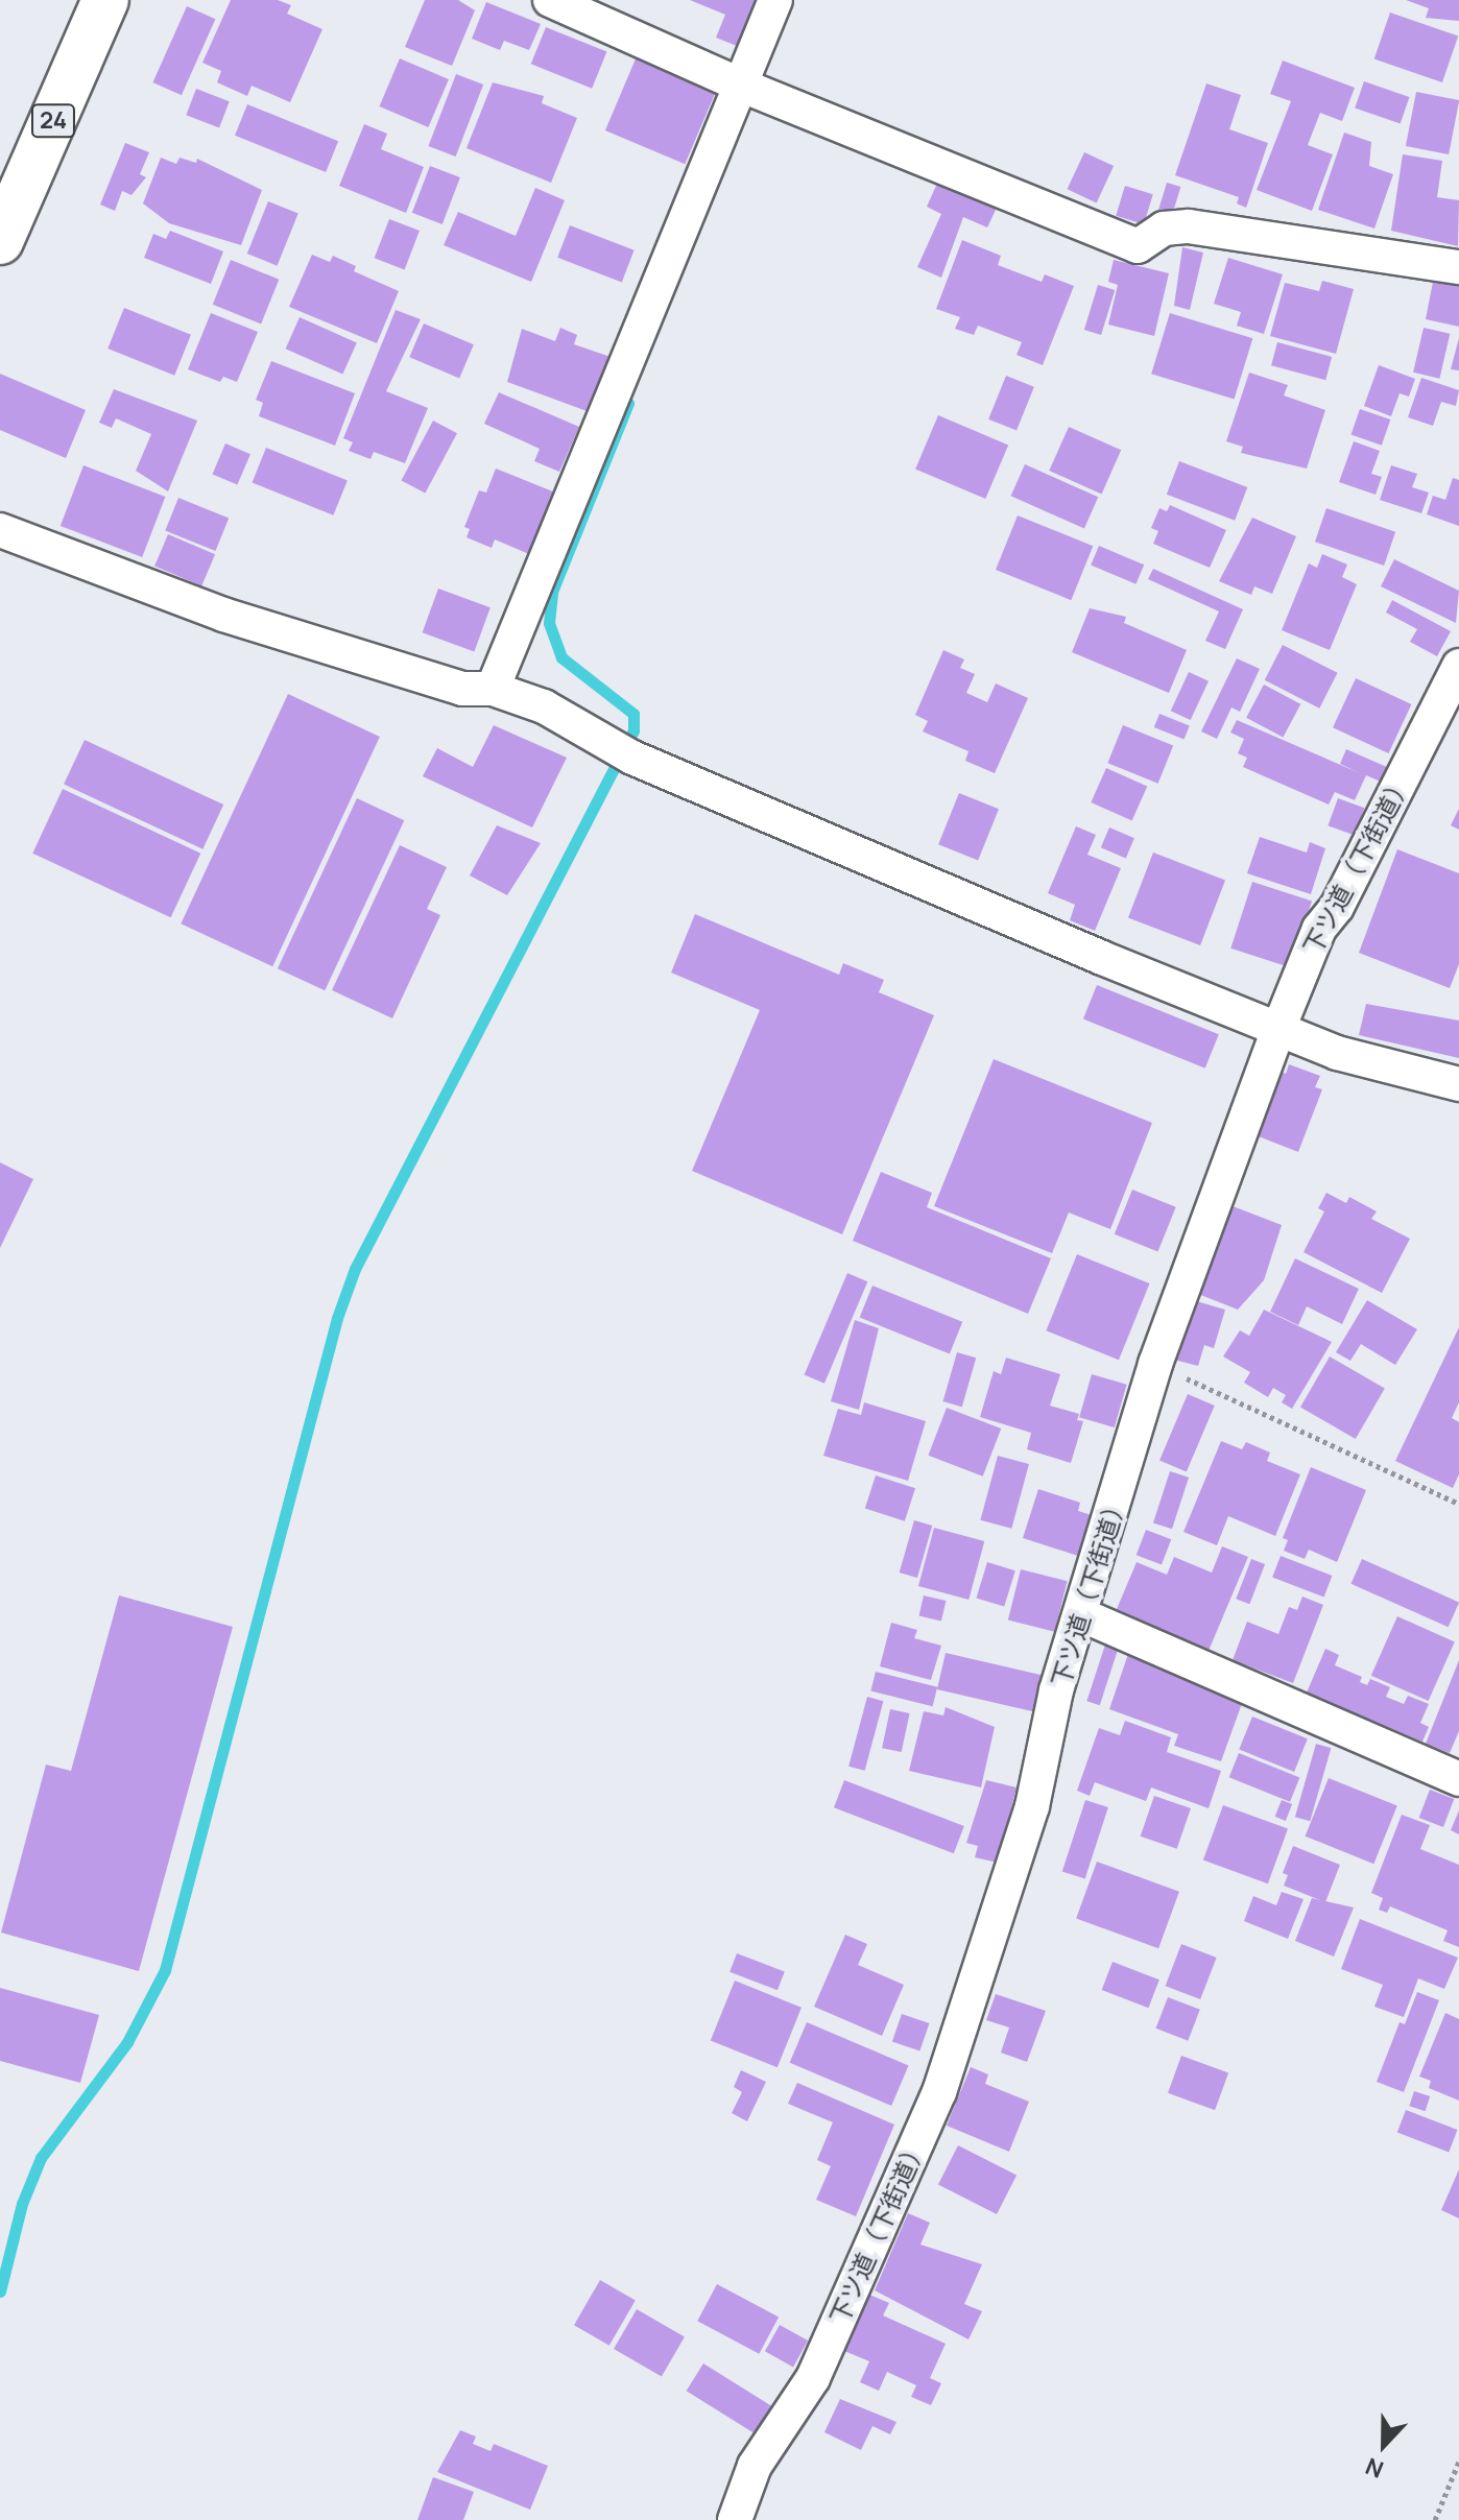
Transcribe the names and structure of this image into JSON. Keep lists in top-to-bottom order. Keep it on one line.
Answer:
{"streets":{"highway":["24"],"street":["下ツ道（下街道）"]},"north":"bottom"}
